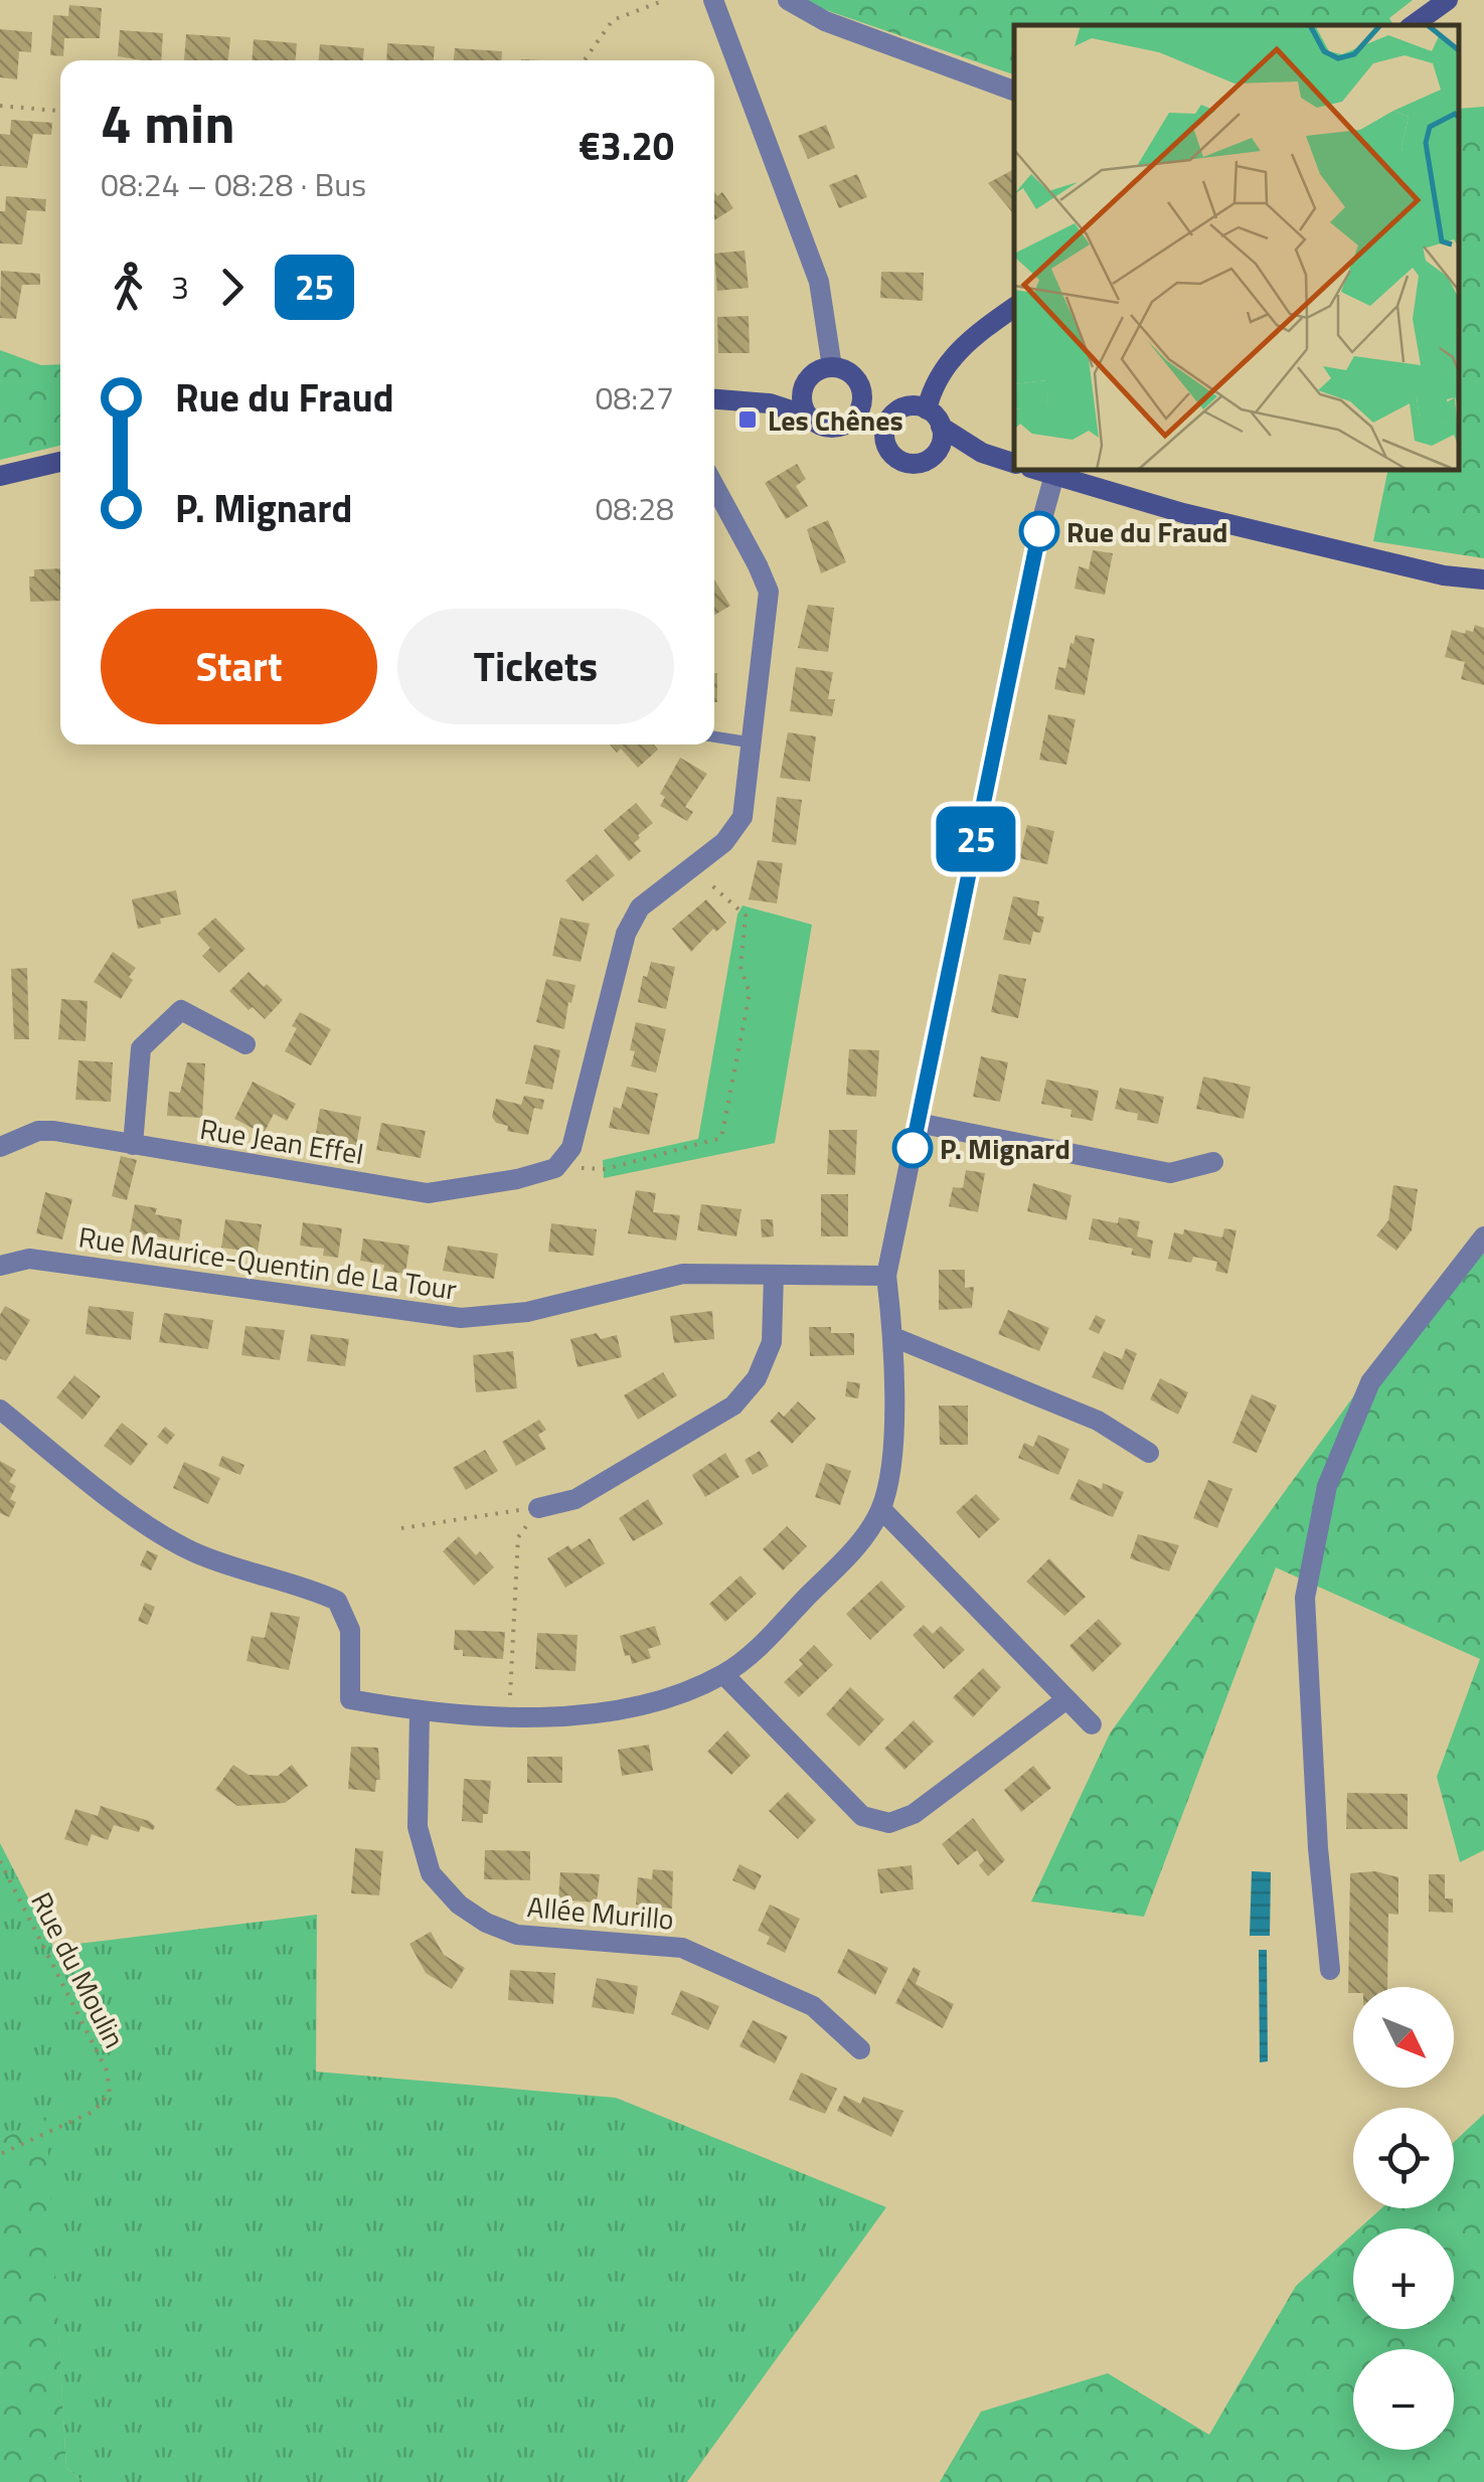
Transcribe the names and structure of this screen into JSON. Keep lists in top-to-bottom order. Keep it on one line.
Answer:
{"streets":{"street":["Rue Jean Effel","Rue Maurice-Quentin de La Tour","Allée Murillo"],"path":["Rue du Moulin"]},"places":{"transit":["Les Chênes"],"other":["Rue du Fraud","P. Mignard"]},"lines":["bus line 25"],"north":"bottom right","page":{"on_map":"25","heading":["4 min","08:24 – 08:28 · Bus","€3.20"],"legs":["3","25"],"list":[{"name":"Rue du Fraud","value":"08:27"},{"name":"P. Mignard","value":"08:28"}],"buttons":["Start","Tickets"],"map_buttons":["+","−"]}}
